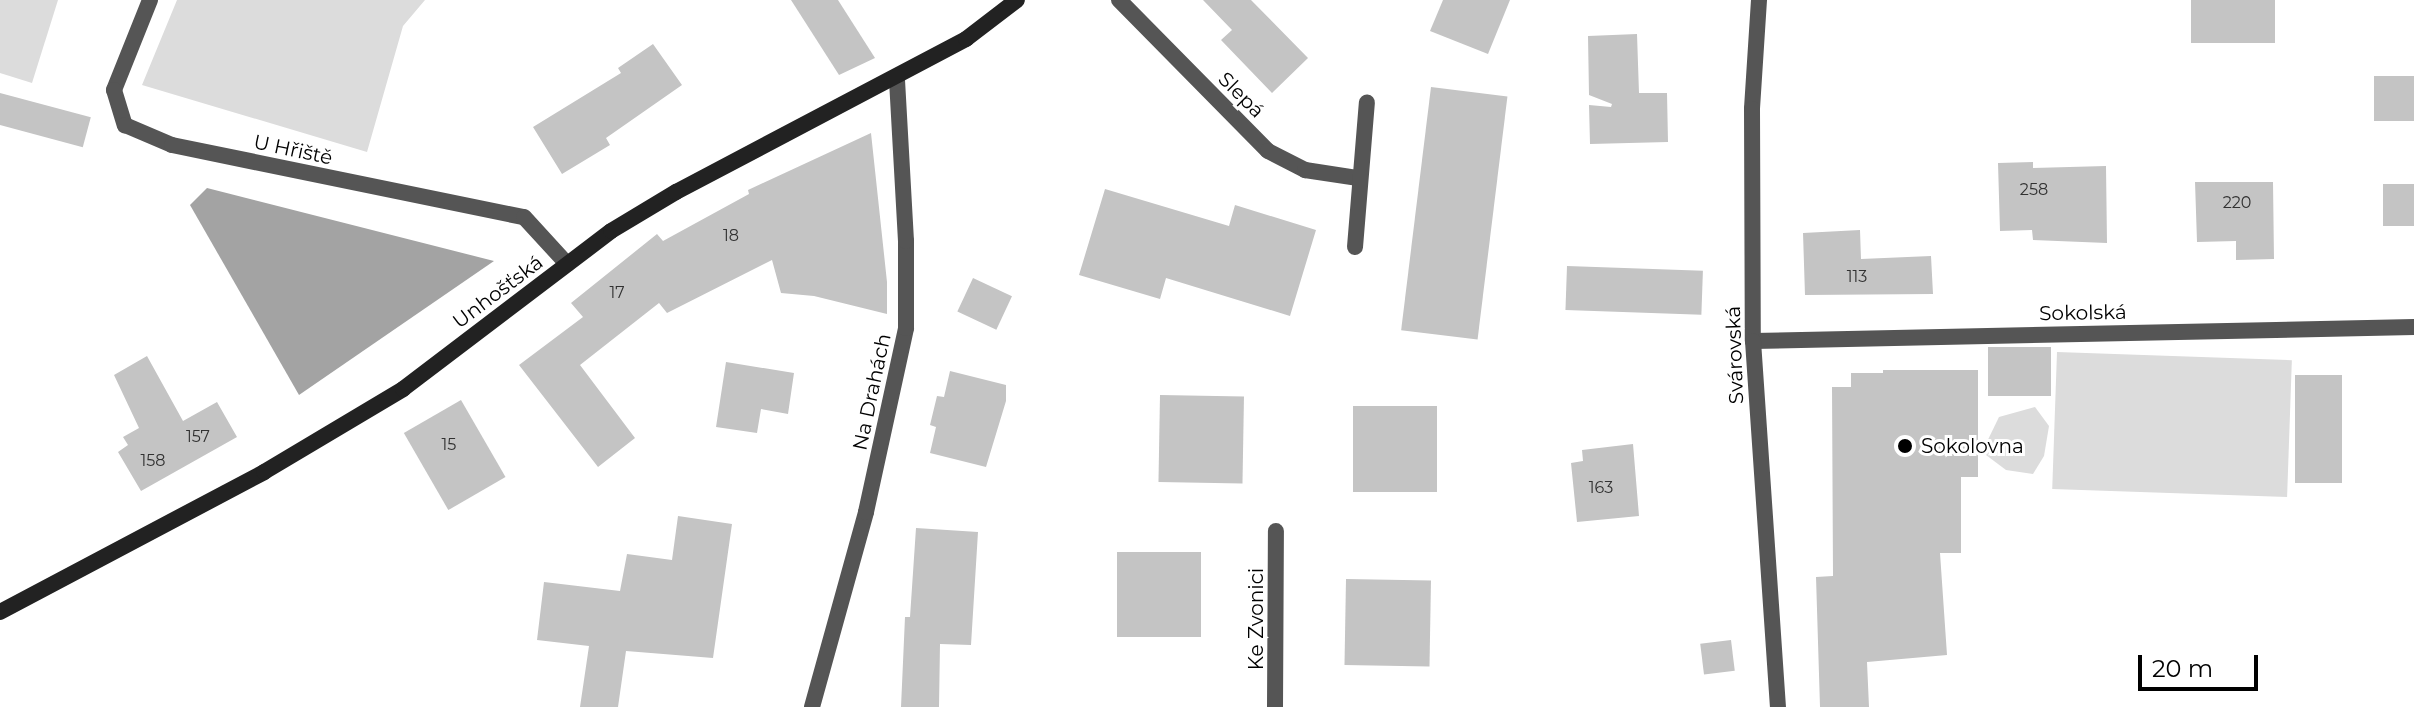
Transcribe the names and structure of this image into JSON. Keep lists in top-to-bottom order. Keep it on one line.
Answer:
{"streets":{"main road":["Unhošťská"],"street":["Slepá","U Hřiště","Sokolská","Svárovská","Na Drahách","Ke Zvonici"]},"crossings":[["U Hřiště","Unhošťská"],["Unhošťská","Na Drahách"],["Sokolská","Svárovská"]],"places":["Sokolovna"],"house_numbers":["258","220","18","113","17","157","15","158","163"],"scale_bar":"20 m"}
